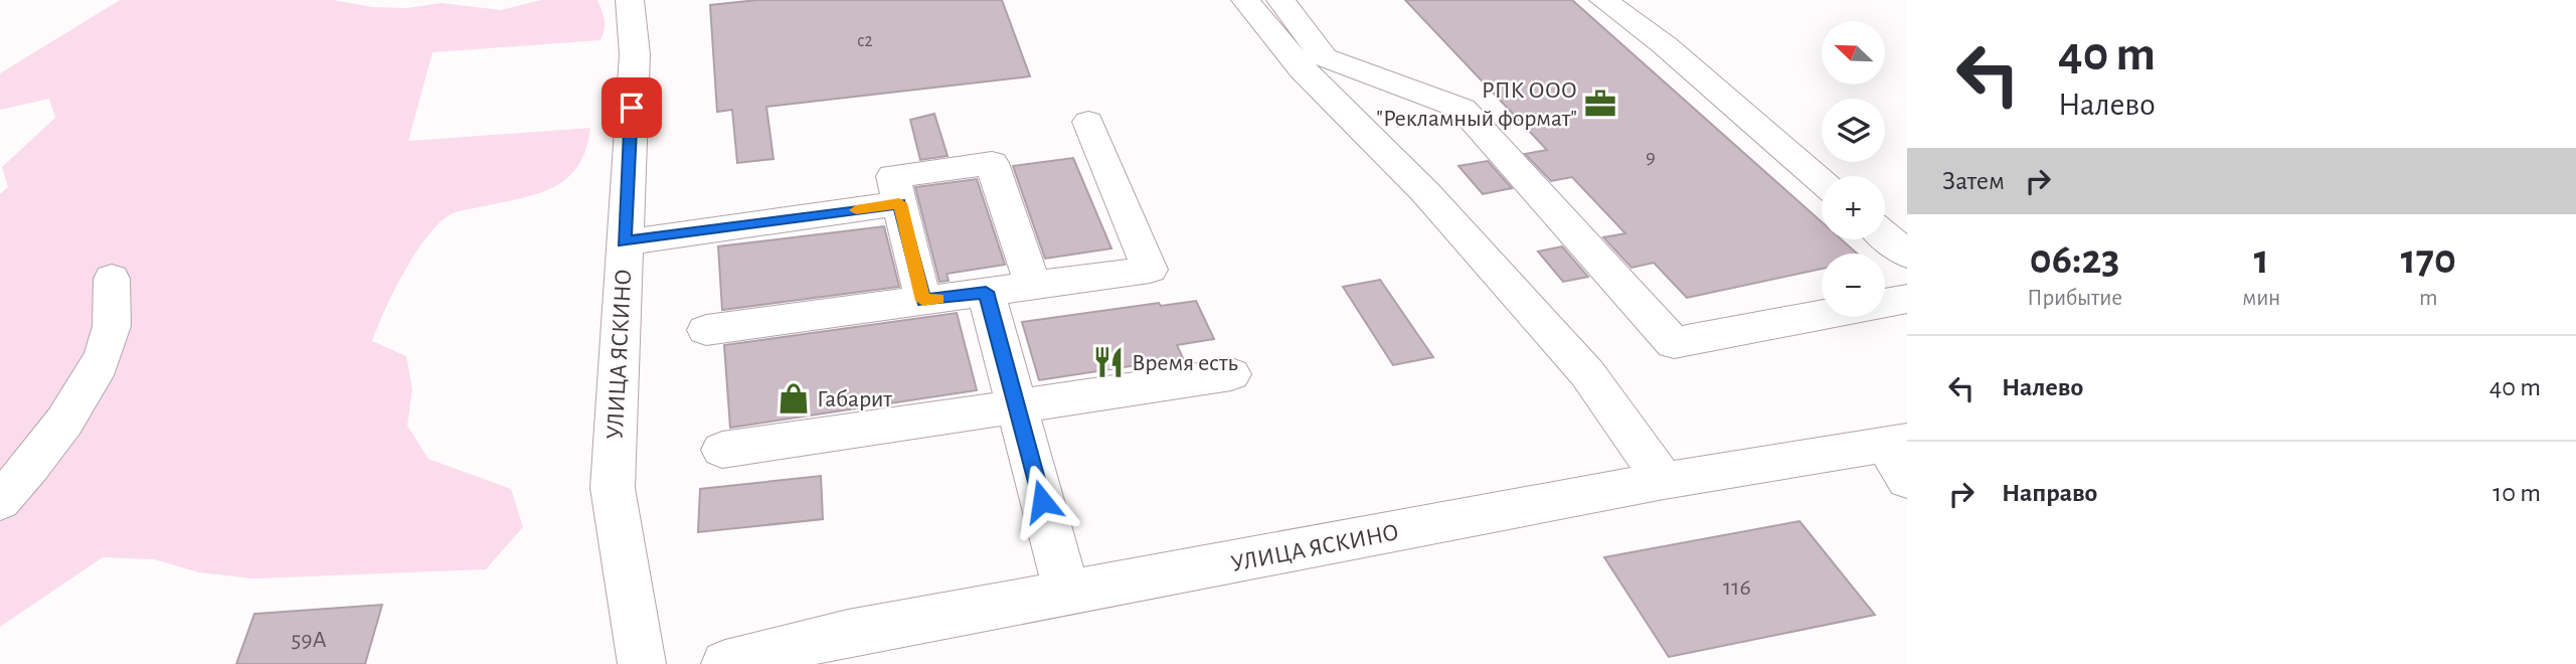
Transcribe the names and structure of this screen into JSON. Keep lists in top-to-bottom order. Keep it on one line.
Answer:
{"streets":{"street":["УЛИЦА ЯСКИНО"]},"places":{"office":["РПК ООО \"Рекламный формат\""],"restaurant":["Время есть"],"shop":["Габарит"]},"house_numbers":["с2","9","116","59А"],"north":"top left","page":{"turn":["40 m","Налево"],"map_buttons":["+","−"],"then":"Затем","eta":["06:23","Прибытие","1","мин","170","m"],"list":[{"name":"Налево","value":"40 m"},{"name":"Направо","value":"10 m"}]}}
